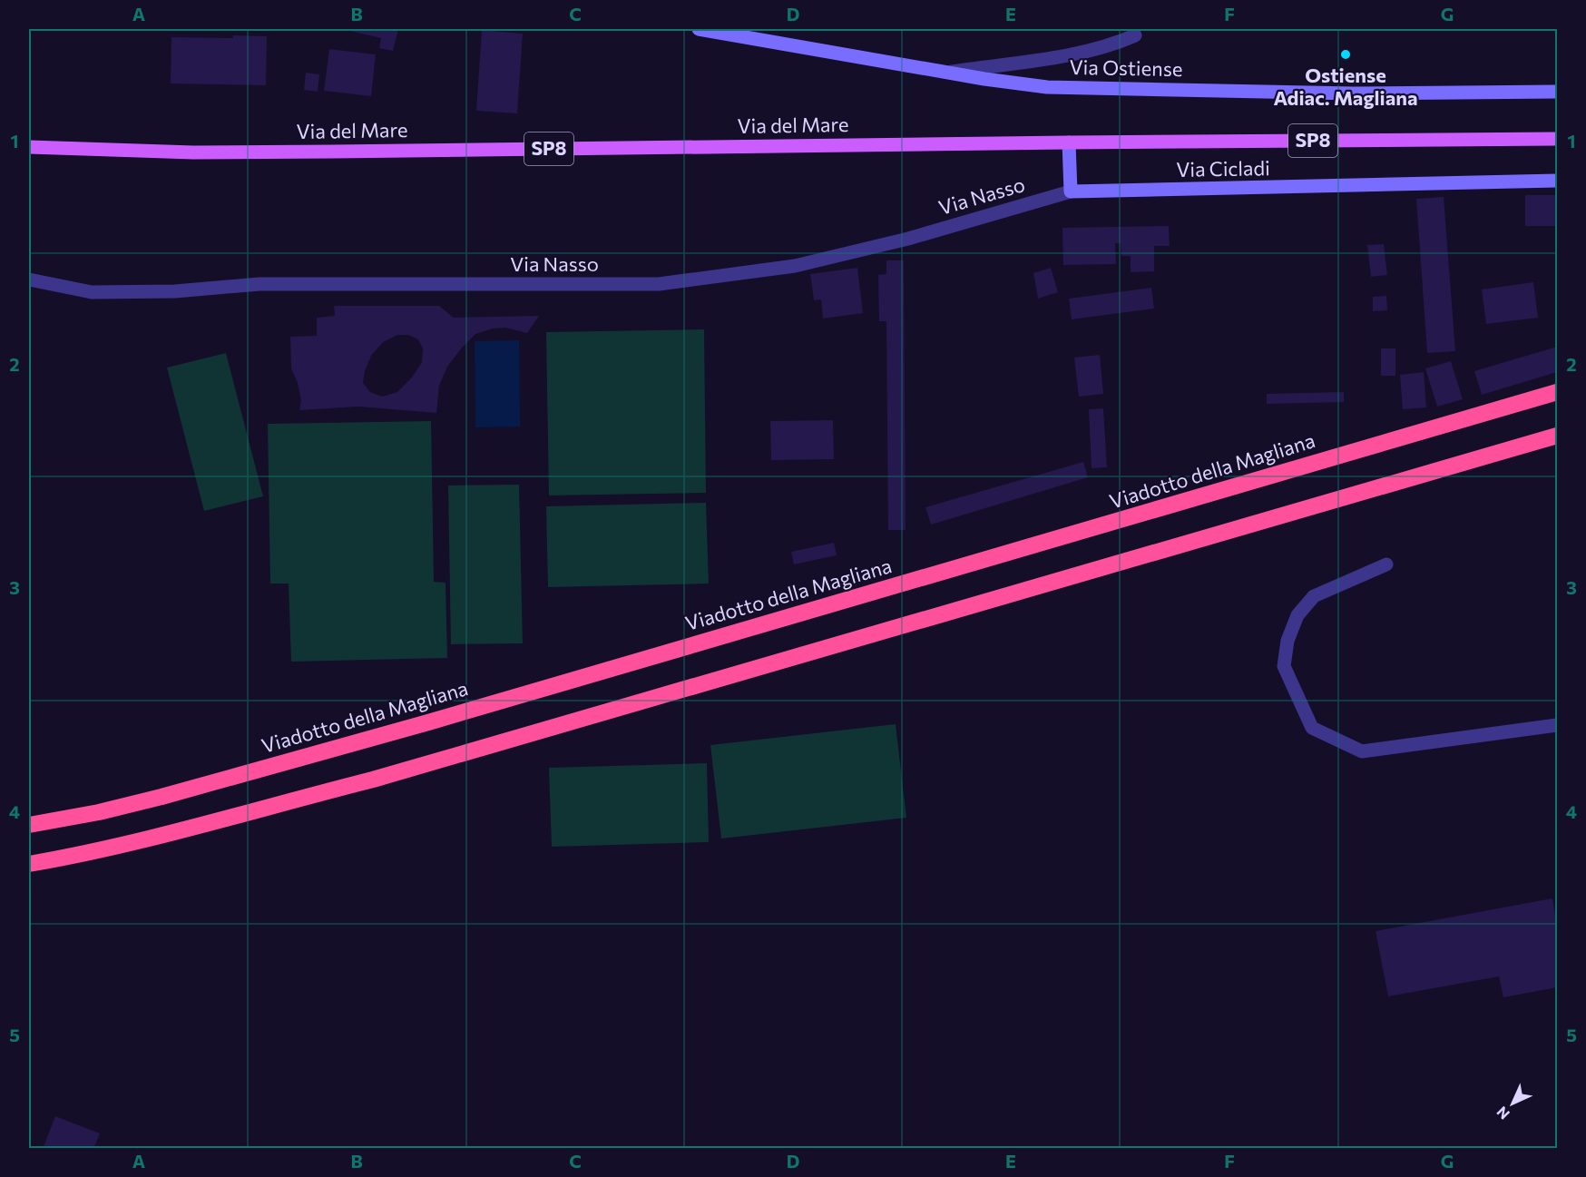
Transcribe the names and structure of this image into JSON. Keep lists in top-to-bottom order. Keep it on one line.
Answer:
{"streets":{"highway":["Viadotto della Magliana"],"main road":["Via Ostiense","Via del Mare","SP8","Via Cicladi"],"street":["Via Nasso"]},"crossings":[["Via Cicladi","Via Nasso"]],"places":["Ostiense Adiac. Magliana"],"north":"bottom left","grid":{"columns":["A","B","C","D","E","F","G"],"rows":["1","2","3","4","5"]}}
